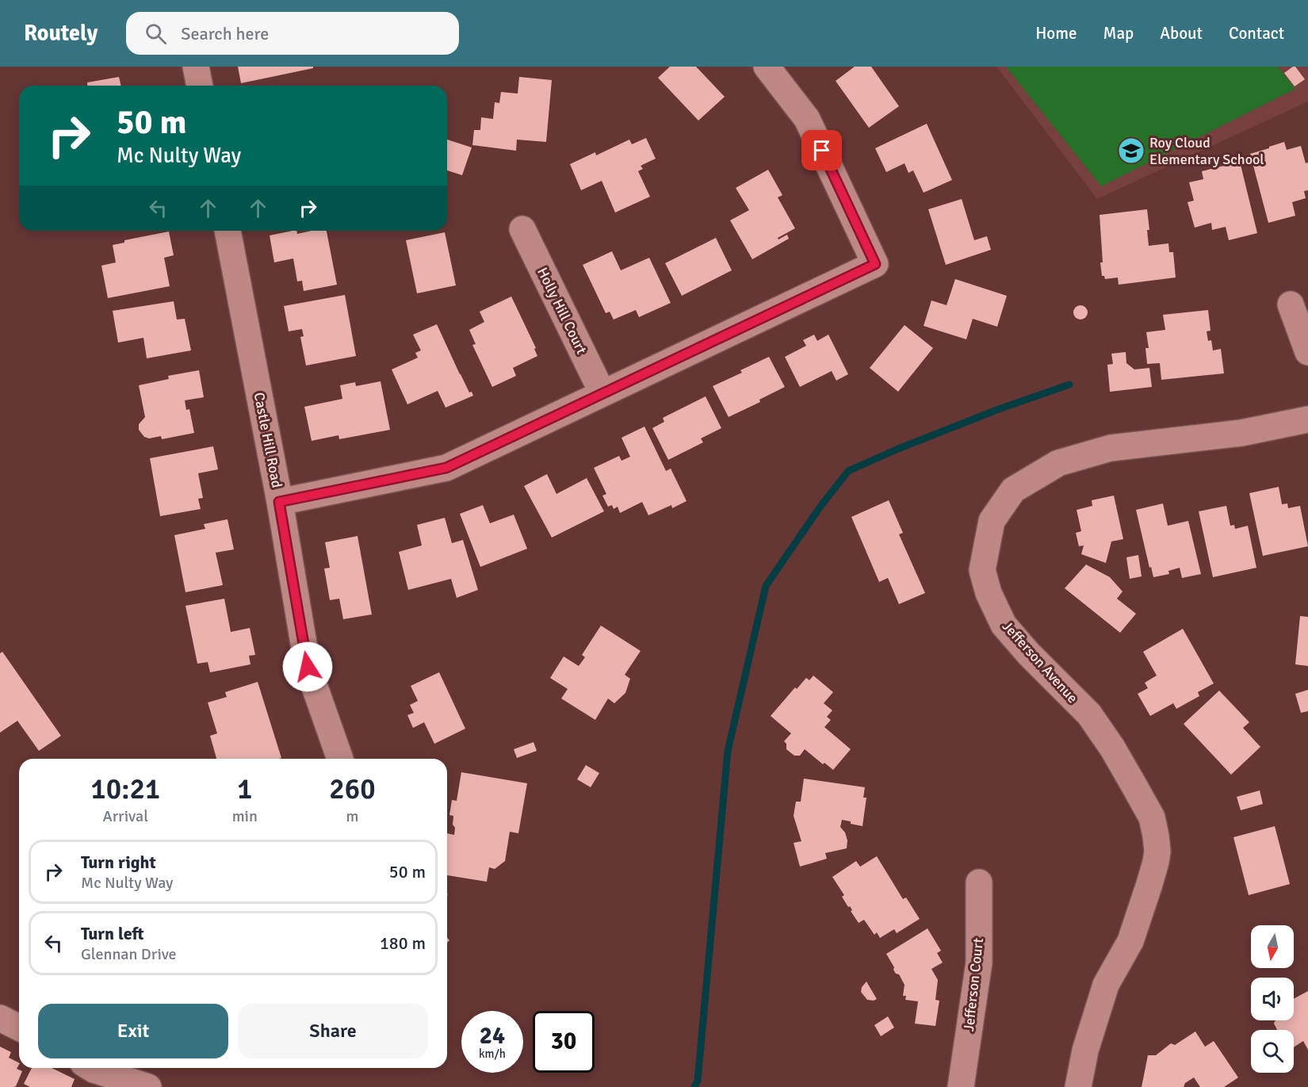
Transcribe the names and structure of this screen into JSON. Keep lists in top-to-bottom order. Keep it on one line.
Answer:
{"streets":{"street":["Holly Hill Court","Castle Hill Road","Jefferson Avenue","Jefferson Court"]},"places":{"school or university":["Roy Cloud Elementary School"]},"north":"bottom","page":{"header":"Routely","search":"Search here","nav":["Home","Map","About","Contact"],"turn":["50 m","Mc Nulty Way"],"eta":["10:21","Arrival","1","min","260","m"],"list":[{"name":"Turn right","note":"Mc Nulty Way","value":"50 m"},{"name":"Turn left","note":"Glennan Drive","value":"180 m"}],"buttons":["Exit","Share"],"speed":"24 km/h","limit":"30"}}
